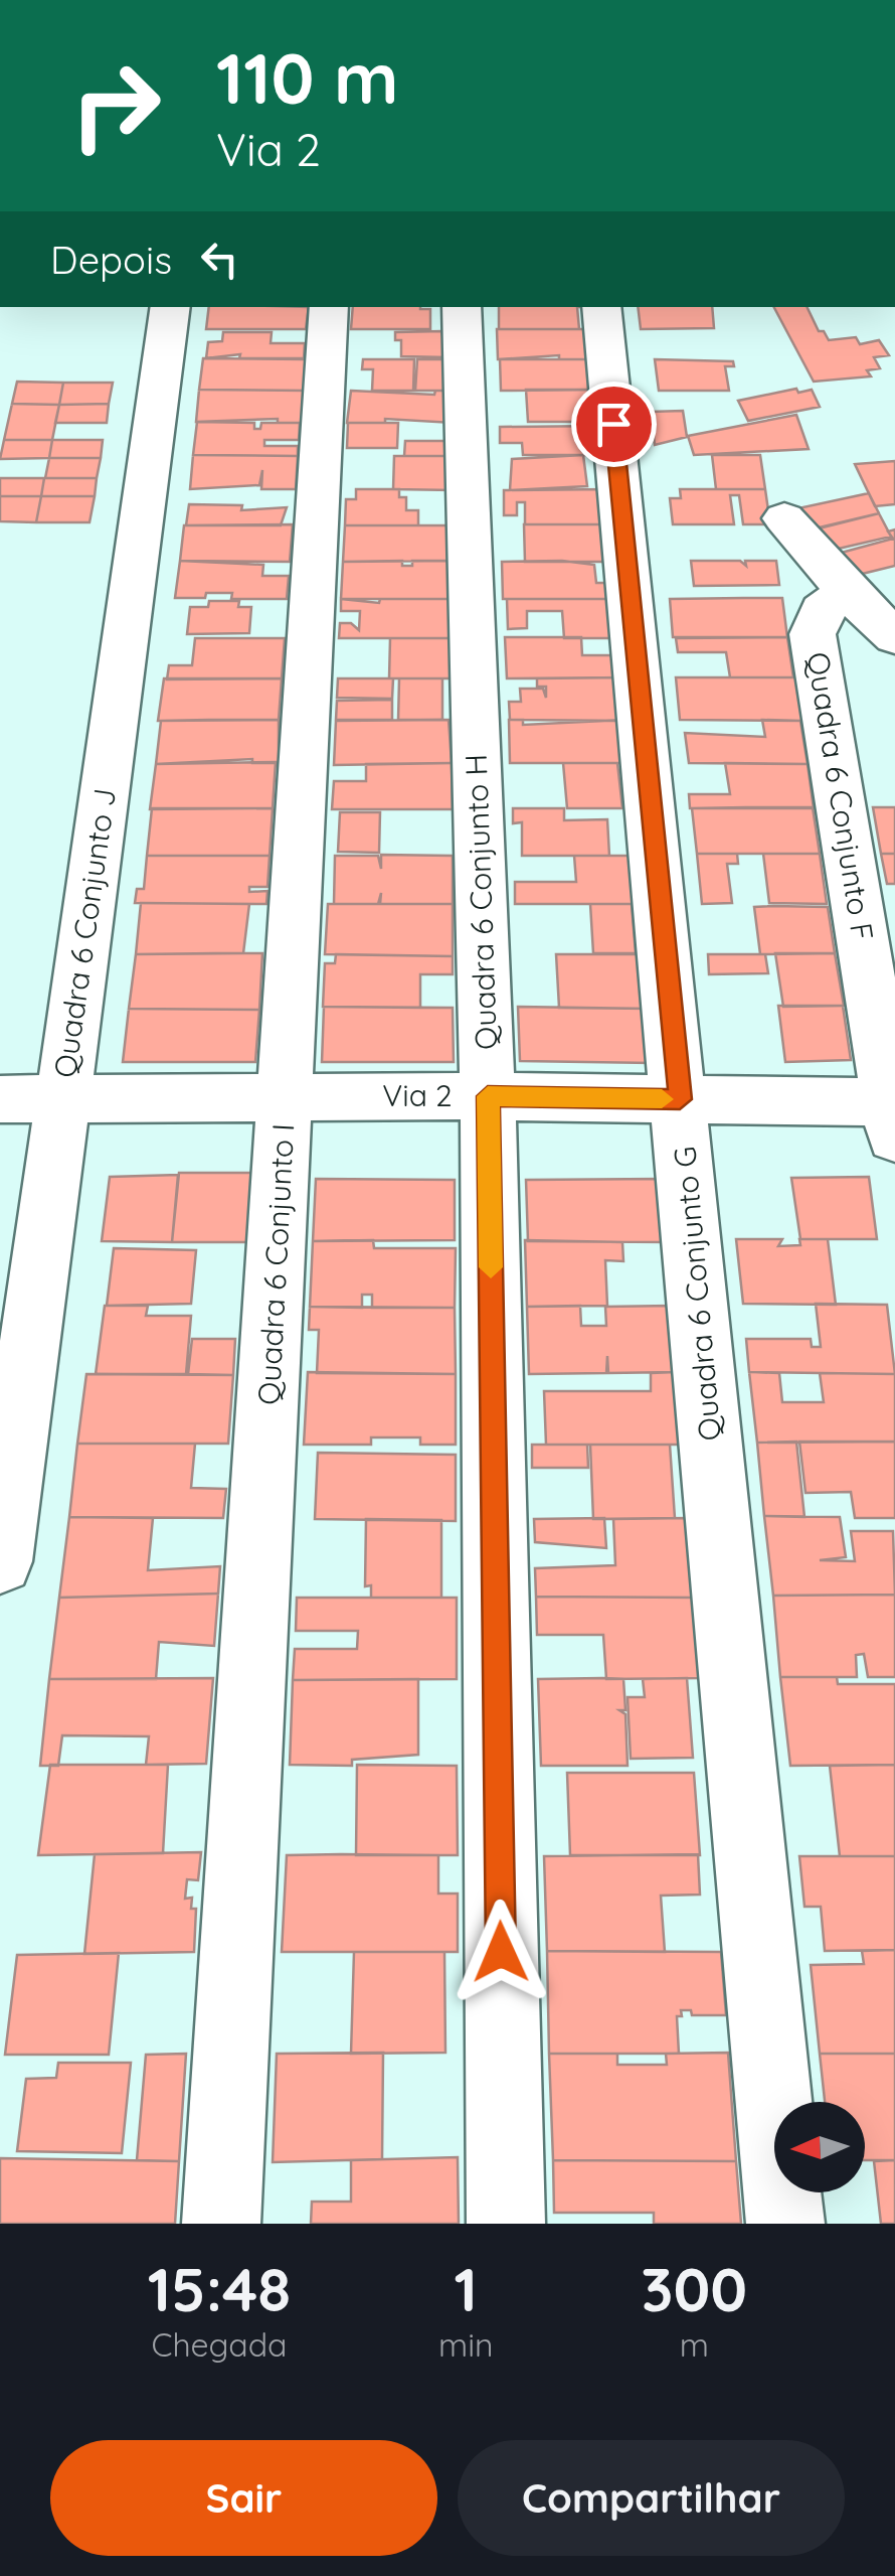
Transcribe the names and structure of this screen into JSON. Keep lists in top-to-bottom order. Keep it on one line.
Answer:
{"streets":{"street":["Quadra 6 Conjunto F","Quadra 6 Conjunto H","Quadra 6 Conjunto J","Via 2","Quadra 6 Conjunto I","Quadra 6 Conjunto G"]},"crossings":[["Quadra 6 Conjunto F","Via 2"],["Quadra 6 Conjunto H","Via 2"],["Quadra 6 Conjunto J","Via 2"],["Via 2","Quadra 6 Conjunto I"],["Via 2","Quadra 6 Conjunto G"]],"north":"left","page":{"turn":["110 m","Via 2"],"then":"Depois","eta":["15:48","Chegada","1","min","300","m"],"buttons":["Sair","Compartilhar"]}}
